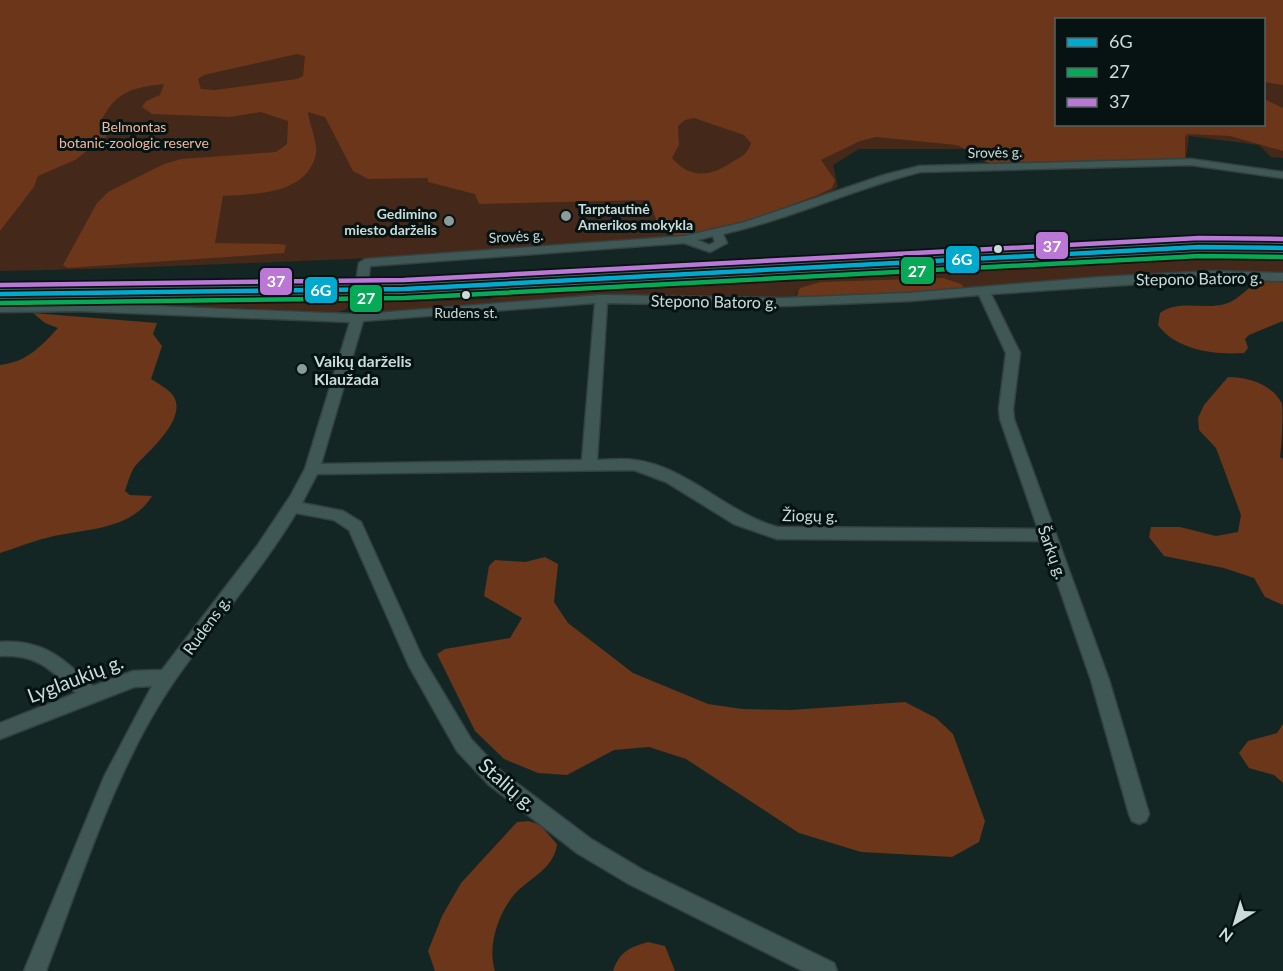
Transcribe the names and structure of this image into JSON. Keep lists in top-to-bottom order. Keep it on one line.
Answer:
{"streets":{"main road":["Stepono Batoro g."],"street":["Srovės g.","Žiogų g.","Šarkų g.","Rudens g.","Lyglaukių g.","Stalių g."]},"crossings":[["Srovės g.","Stepono Batoro g."],["Srovės g.","Rudens g."],["Stepono Batoro g.","Šarkų g."],["Stepono Batoro g.","Rudens g."],["Žiogų g.","Šarkų g."],["Žiogų g.","Rudens g."],["Rudens g.","Lyglaukių g."],["Rudens g.","Stalių g."]],"parks":["Belmontas botanic-zoologic reserve"],"places":["Tarptautinė Amerikos mokykla","Gedimino miesto darželis","Rudens st.","Vaikų darželis Klaužada"],"lines":["transit line 37","transit line 6G","transit line 27"],"legend":["6G","27","37"],"north":"bottom left"}
